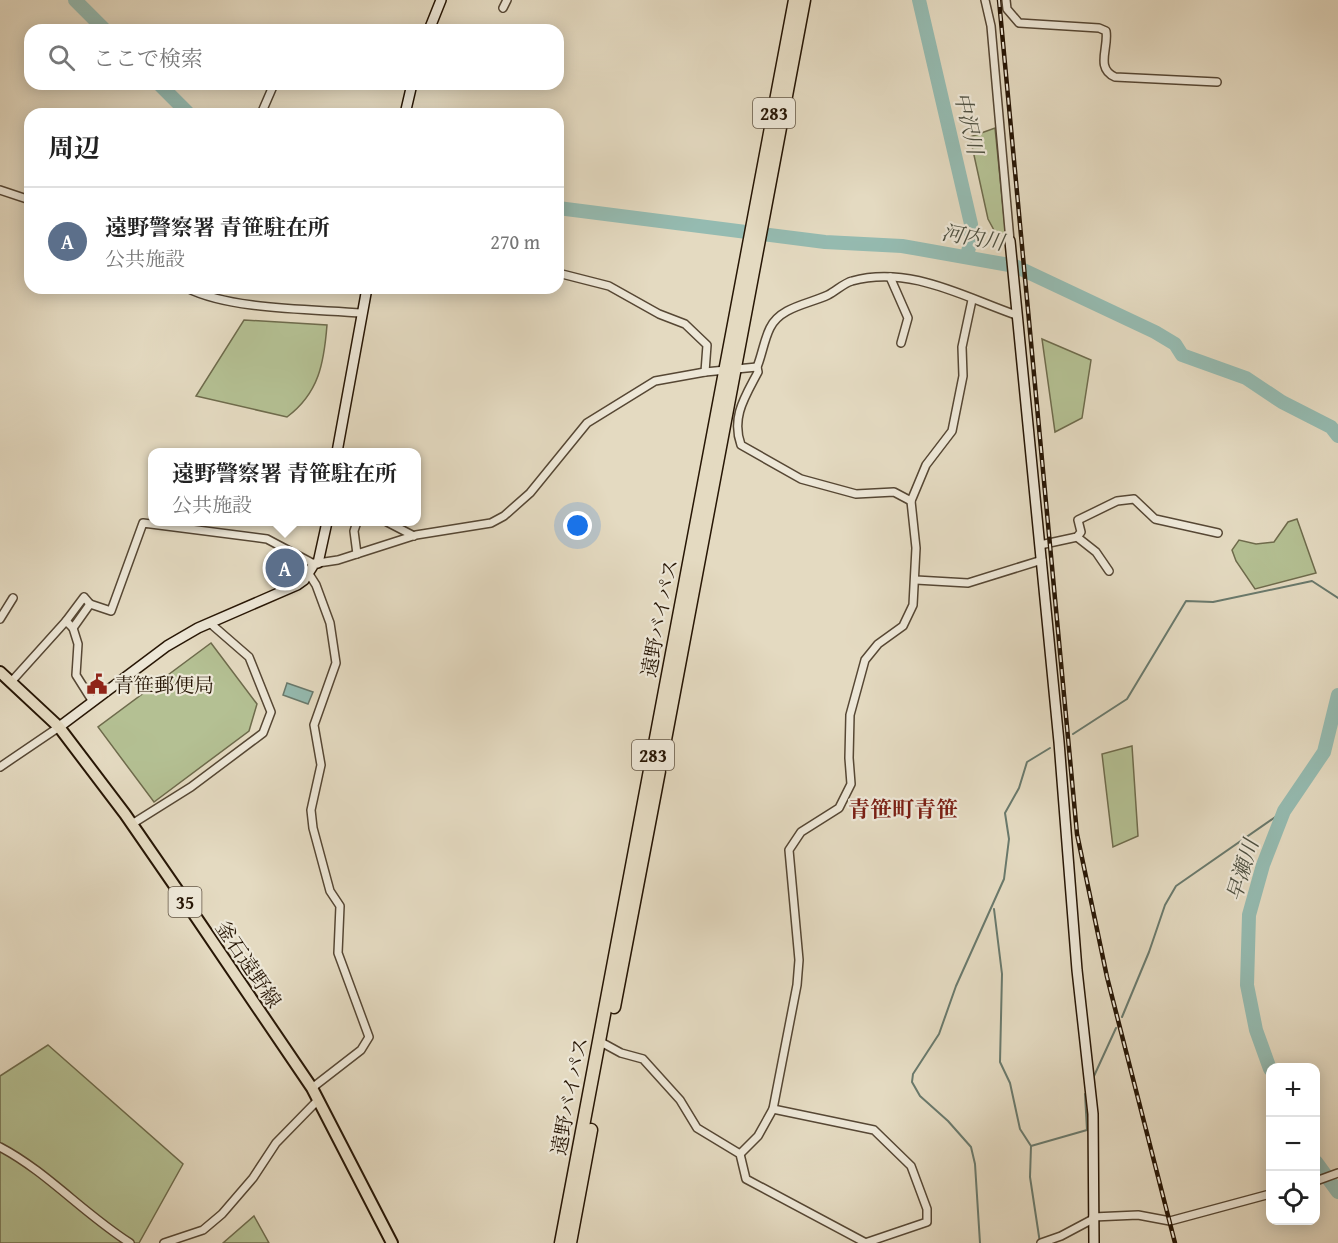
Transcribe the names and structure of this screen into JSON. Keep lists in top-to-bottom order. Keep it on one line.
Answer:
{"streets":{"highway":["283","遠野バイパス"],"main road":["35","釜石遠野線"]},"districts":["青笹町青笹"],"water":["中沢川","河内川","早瀬川"],"places":{"public building":["青笹郵便局"]},"page":{"search":"ここで検索","heading":"周辺","list":[{"mark":"A","name":"遠野警察署 青笹駐在所","note":"公共施設","value":"270 m"}],"popup":["遠野警察署 青笹駐在所","公共施設"],"pins":"A","map_buttons":["+","−"]}}
